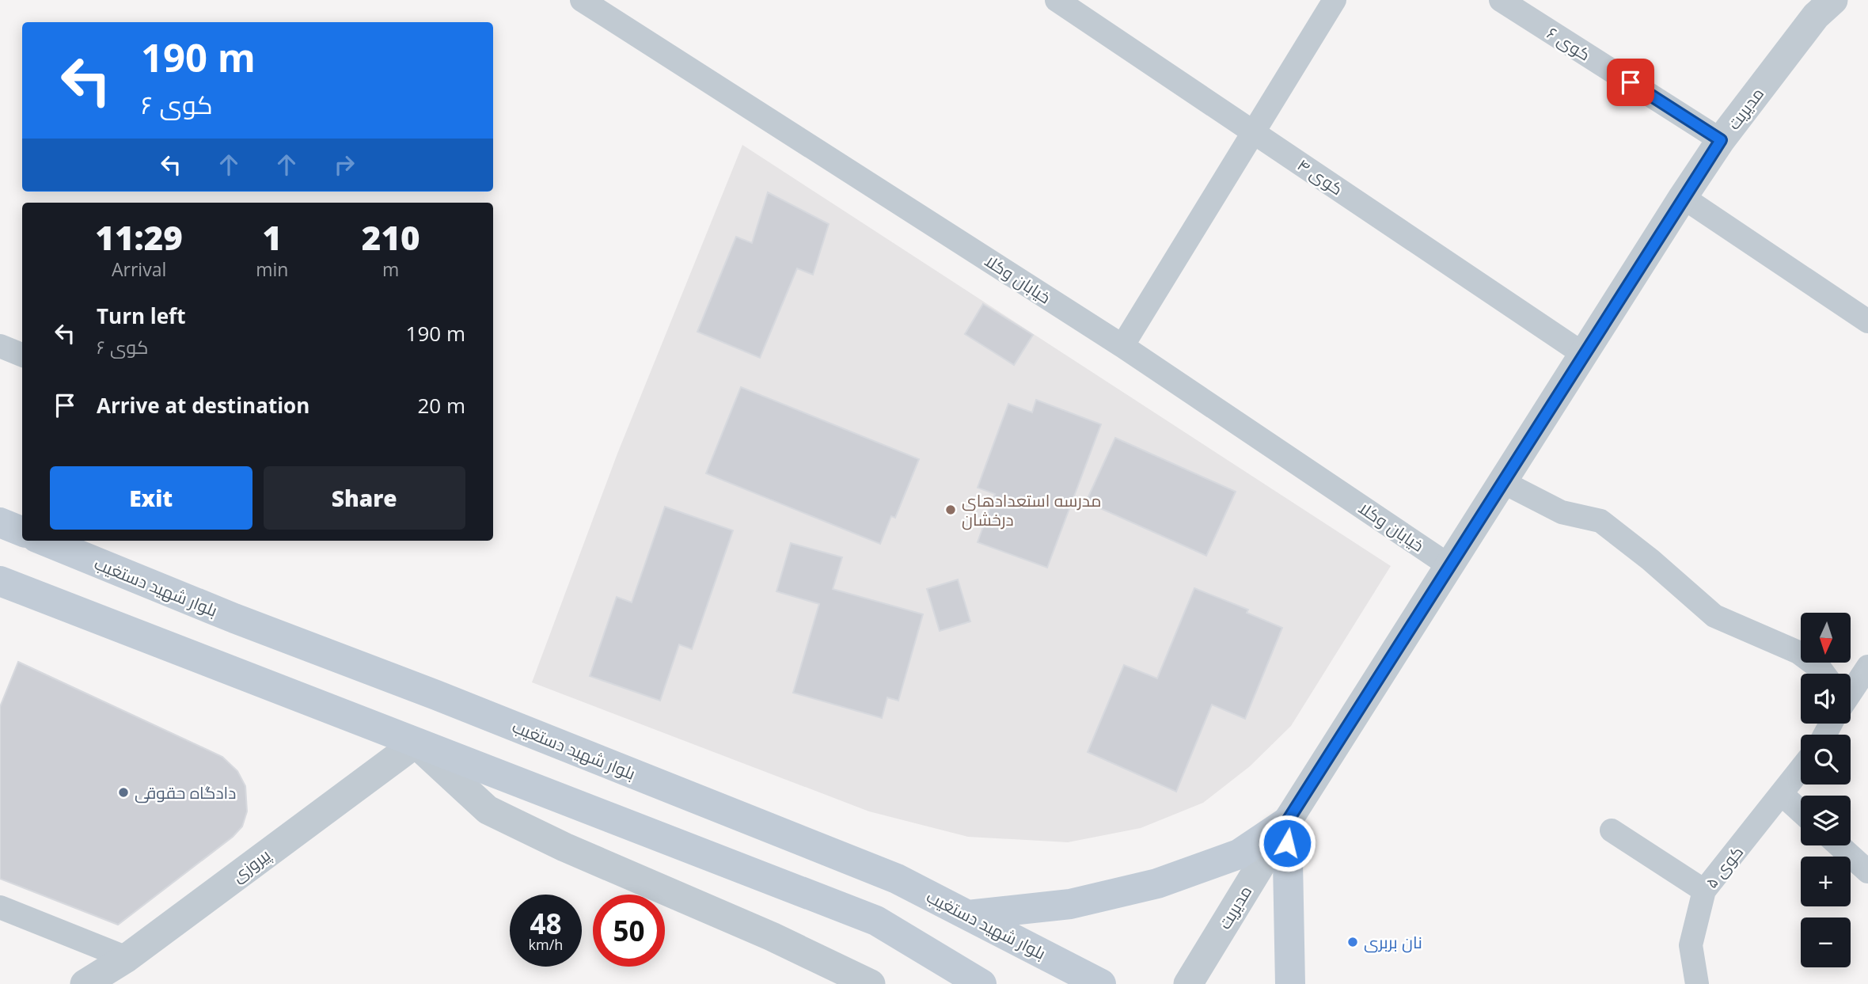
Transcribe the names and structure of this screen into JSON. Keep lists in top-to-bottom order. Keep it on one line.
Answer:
{"streets":{"main road":["بلوار شهید دستغیب"],"street":["کوی ۶","مدیریت","کوی ۴","خیابان وکلا","پیروزی","کوی ۵"]},"crossings":[["کوی ۶","مدیریت"],["مدیریت","کوی ۴"],["مدیریت","خیابان وکلا"]],"places":["مدرسه استعدادهای درخشان","دادگاه حقوقی","نان بربری"],"north":"bottom","page":{"turn":["190 m","کوی ۶"],"eta":["11:29","Arrival","1","min","210","m"],"list":[{"name":"Turn left","note":"کوی ۶","value":"190 m"},{"name":"Arrive at destination","value":"20 m"}],"buttons":["Exit","Share"],"map_buttons":["+","−"],"speed":"48 km/h","limit":"50"}}
